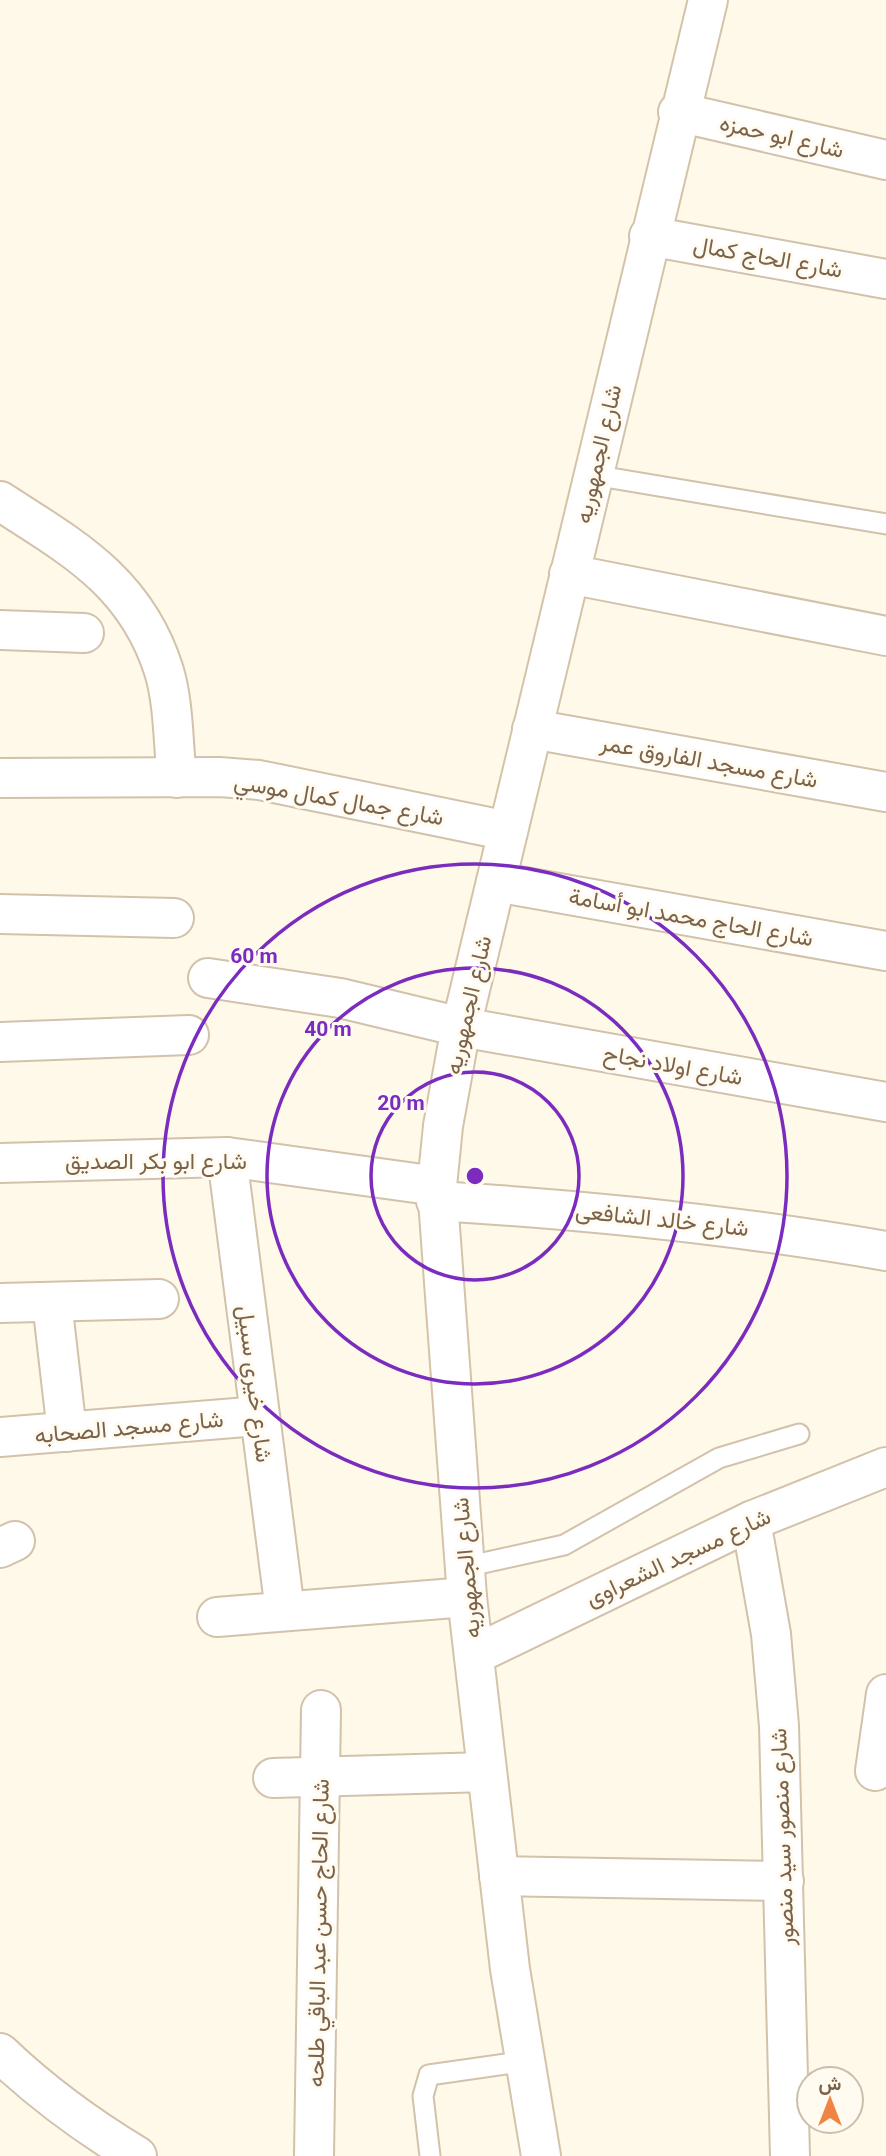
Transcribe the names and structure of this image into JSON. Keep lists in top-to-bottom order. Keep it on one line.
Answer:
{"streets":{"street":["شارع ابو حمزه","شارع الحاج كمال","شارع الجمهوريه","شارع مسجد الفاروق عمر","شارع جمال كمال موسي","شارع الحاج محمد ابو أسامة","شارع اولاد نجاح","شارع ابو بكر الصديق","شارع خالد الشافعى","شارع خيرى سبيل","شارع مسجد الصحابه","شارع مسجد الشعراوى","شارع منصور سيد منصور","شارع الحاج حسن عبد الباقي طلحه"]},"crossings":[["شارع ابو حمزه","شارع الجمهوريه"],["شارع الحاج كمال","شارع الجمهوريه"],["شارع الجمهوريه","شارع مسجد الفاروق عمر"],["شارع الجمهوريه","شارع جمال كمال موسي"],["شارع الجمهوريه","شارع الحاج محمد ابو أسامة"],["شارع الجمهوريه","شارع اولاد نجاح"],["شارع الجمهوريه","شارع ابو بكر الصديق"],["شارع الجمهوريه","شارع خالد الشافعى"],["شارع الجمهوريه","شارع مسجد الشعراوى"],["شارع ابو بكر الصديق","شارع خالد الشافعى"],["شارع ابو بكر الصديق","شارع خيرى سبيل"],["شارع خيرى سبيل","شارع مسجد الصحابه"],["شارع مسجد الشعراوى","شارع منصور سيد منصور"]],"north":"top","rings":["60 m","40 m","20 m"]}
